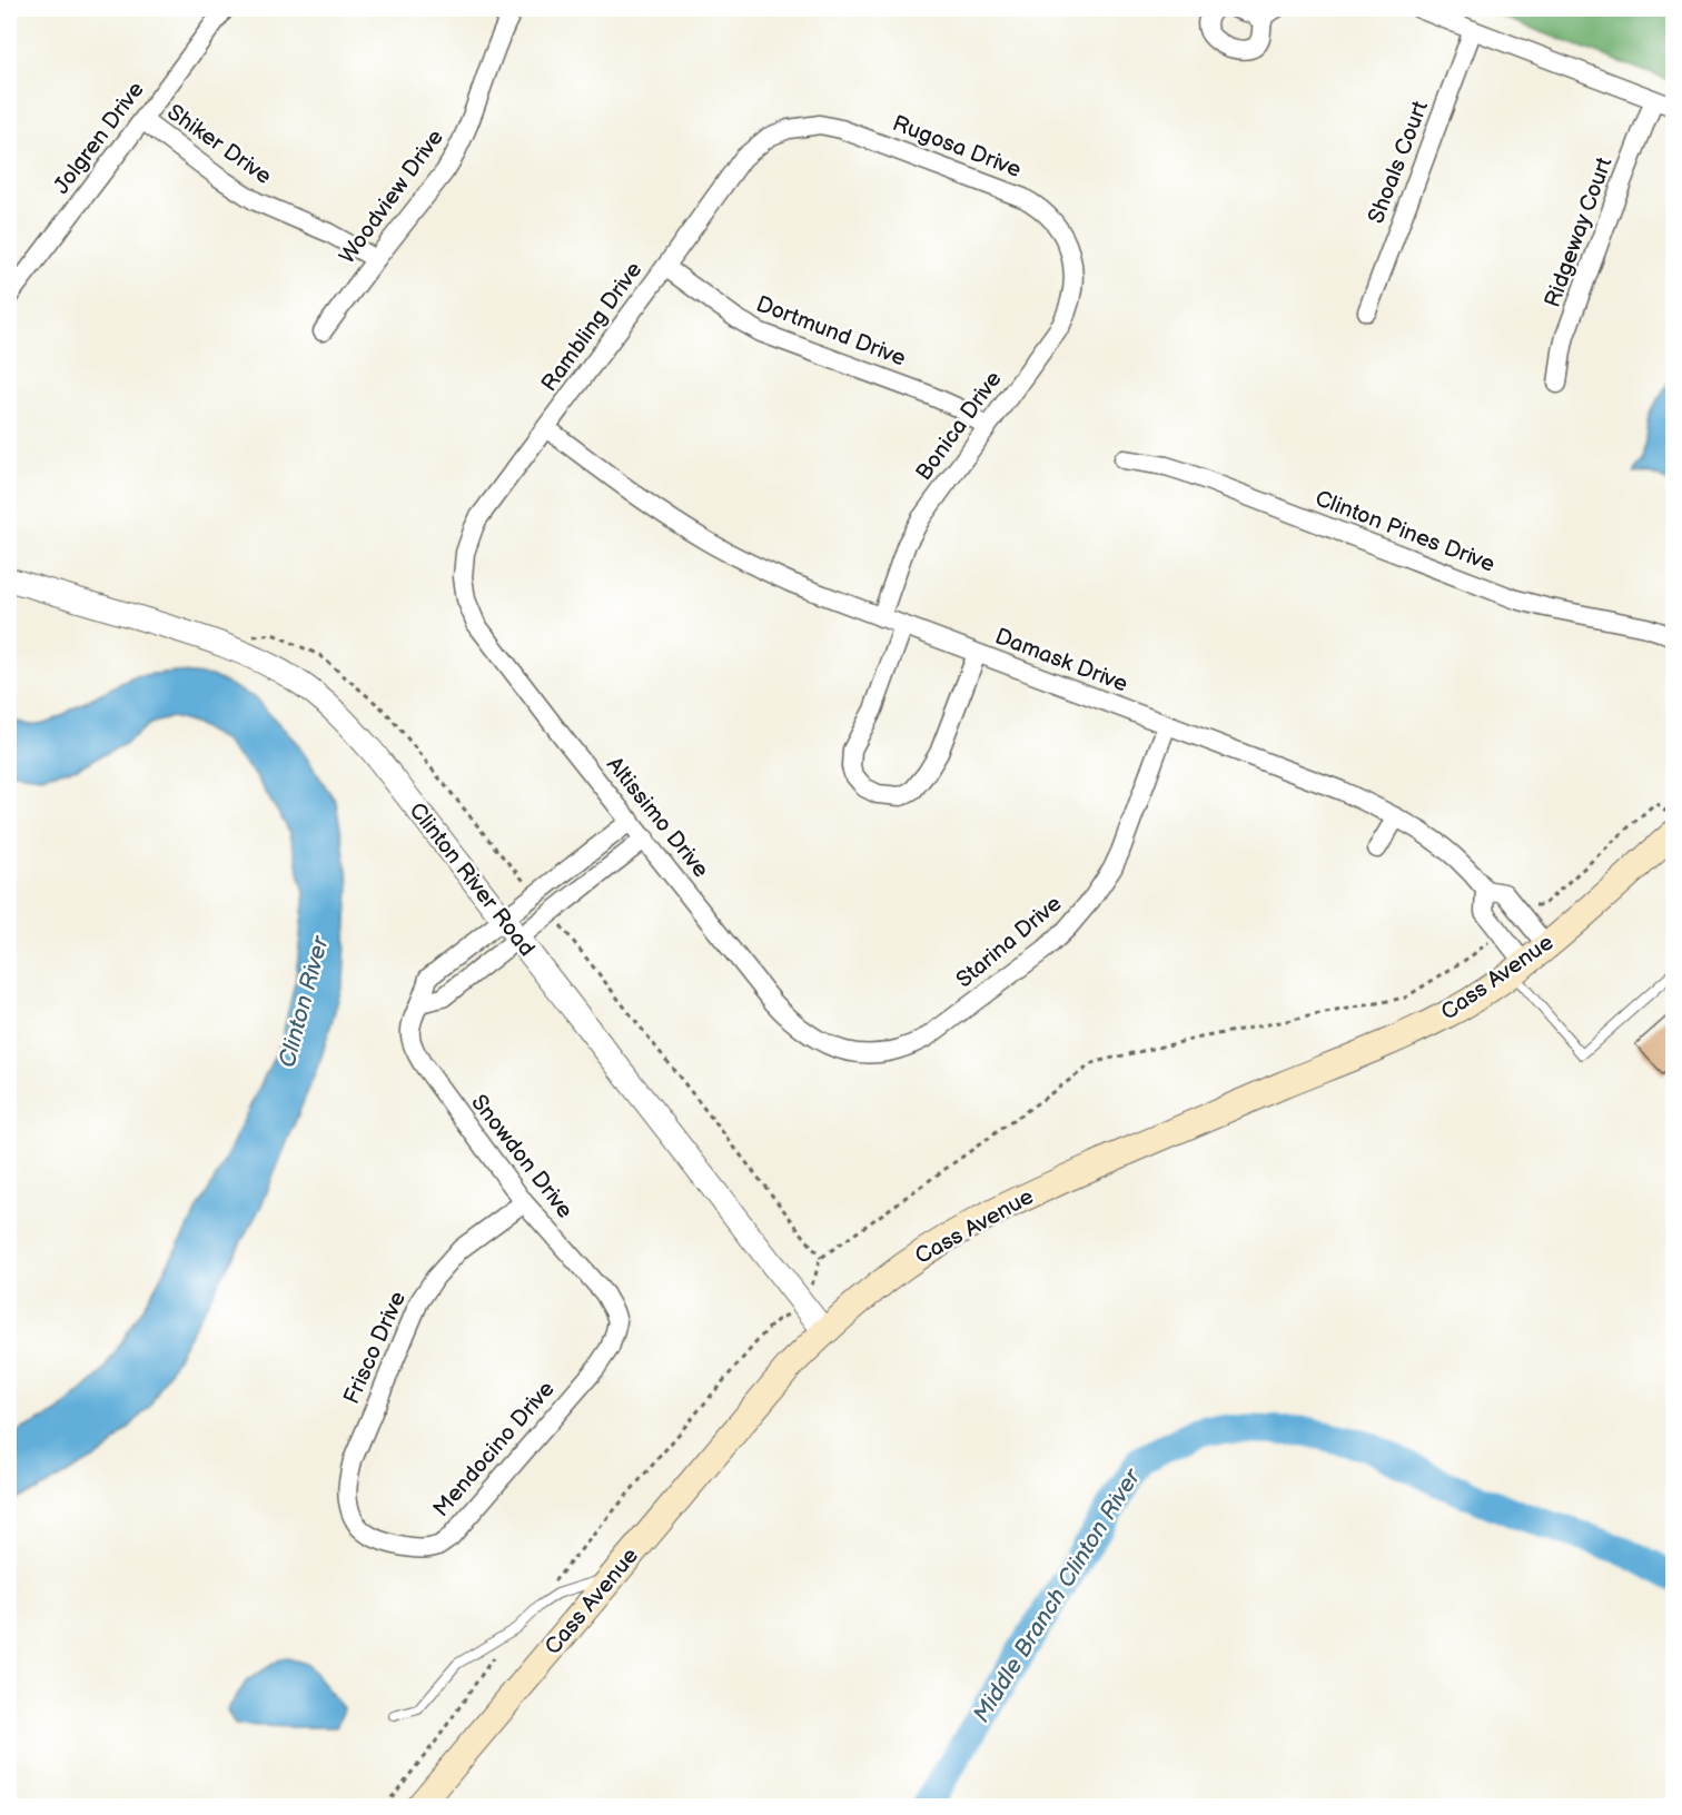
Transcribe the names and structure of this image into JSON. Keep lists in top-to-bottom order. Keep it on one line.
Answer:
{"streets":{"main road":["Cass Avenue"],"street":["Jolgren Drive","Shiker Drive","Rugosa Drive","Shoals Court","Woodview Drive","Ridgeway Court","Rambling Drive","Dortmund Drive","Bonica Drive","Clinton Pines Drive","Damask Drive","Altissimo Drive","Clinton River Road","Starina Drive","Snowdon Drive","Frisco Drive","Mendocino Drive"]},"crossings":[["Jolgren Drive","Shiker Drive"],["Shiker Drive","Woodview Drive"],["Rugosa Drive","Rambling Drive"],["Rugosa Drive","Bonica Drive"],["Rambling Drive","Dortmund Drive"],["Rambling Drive","Damask Drive"],["Rambling Drive","Altissimo Drive"],["Dortmund Drive","Bonica Drive"],["Bonica Drive","Damask Drive"],["Damask Drive","Starina Drive"],["Damask Drive","Cass Avenue"],["Altissimo Drive","Starina Drive"],["Altissimo Drive","Snowdon Drive"],["Clinton River Road","Cass Avenue"],["Clinton River Road","Snowdon Drive"],["Snowdon Drive","Frisco Drive"],["Snowdon Drive","Mendocino Drive"],["Frisco Drive","Mendocino Drive"]],"water":["Clinton River","Middle Branch Clinton River"]}
